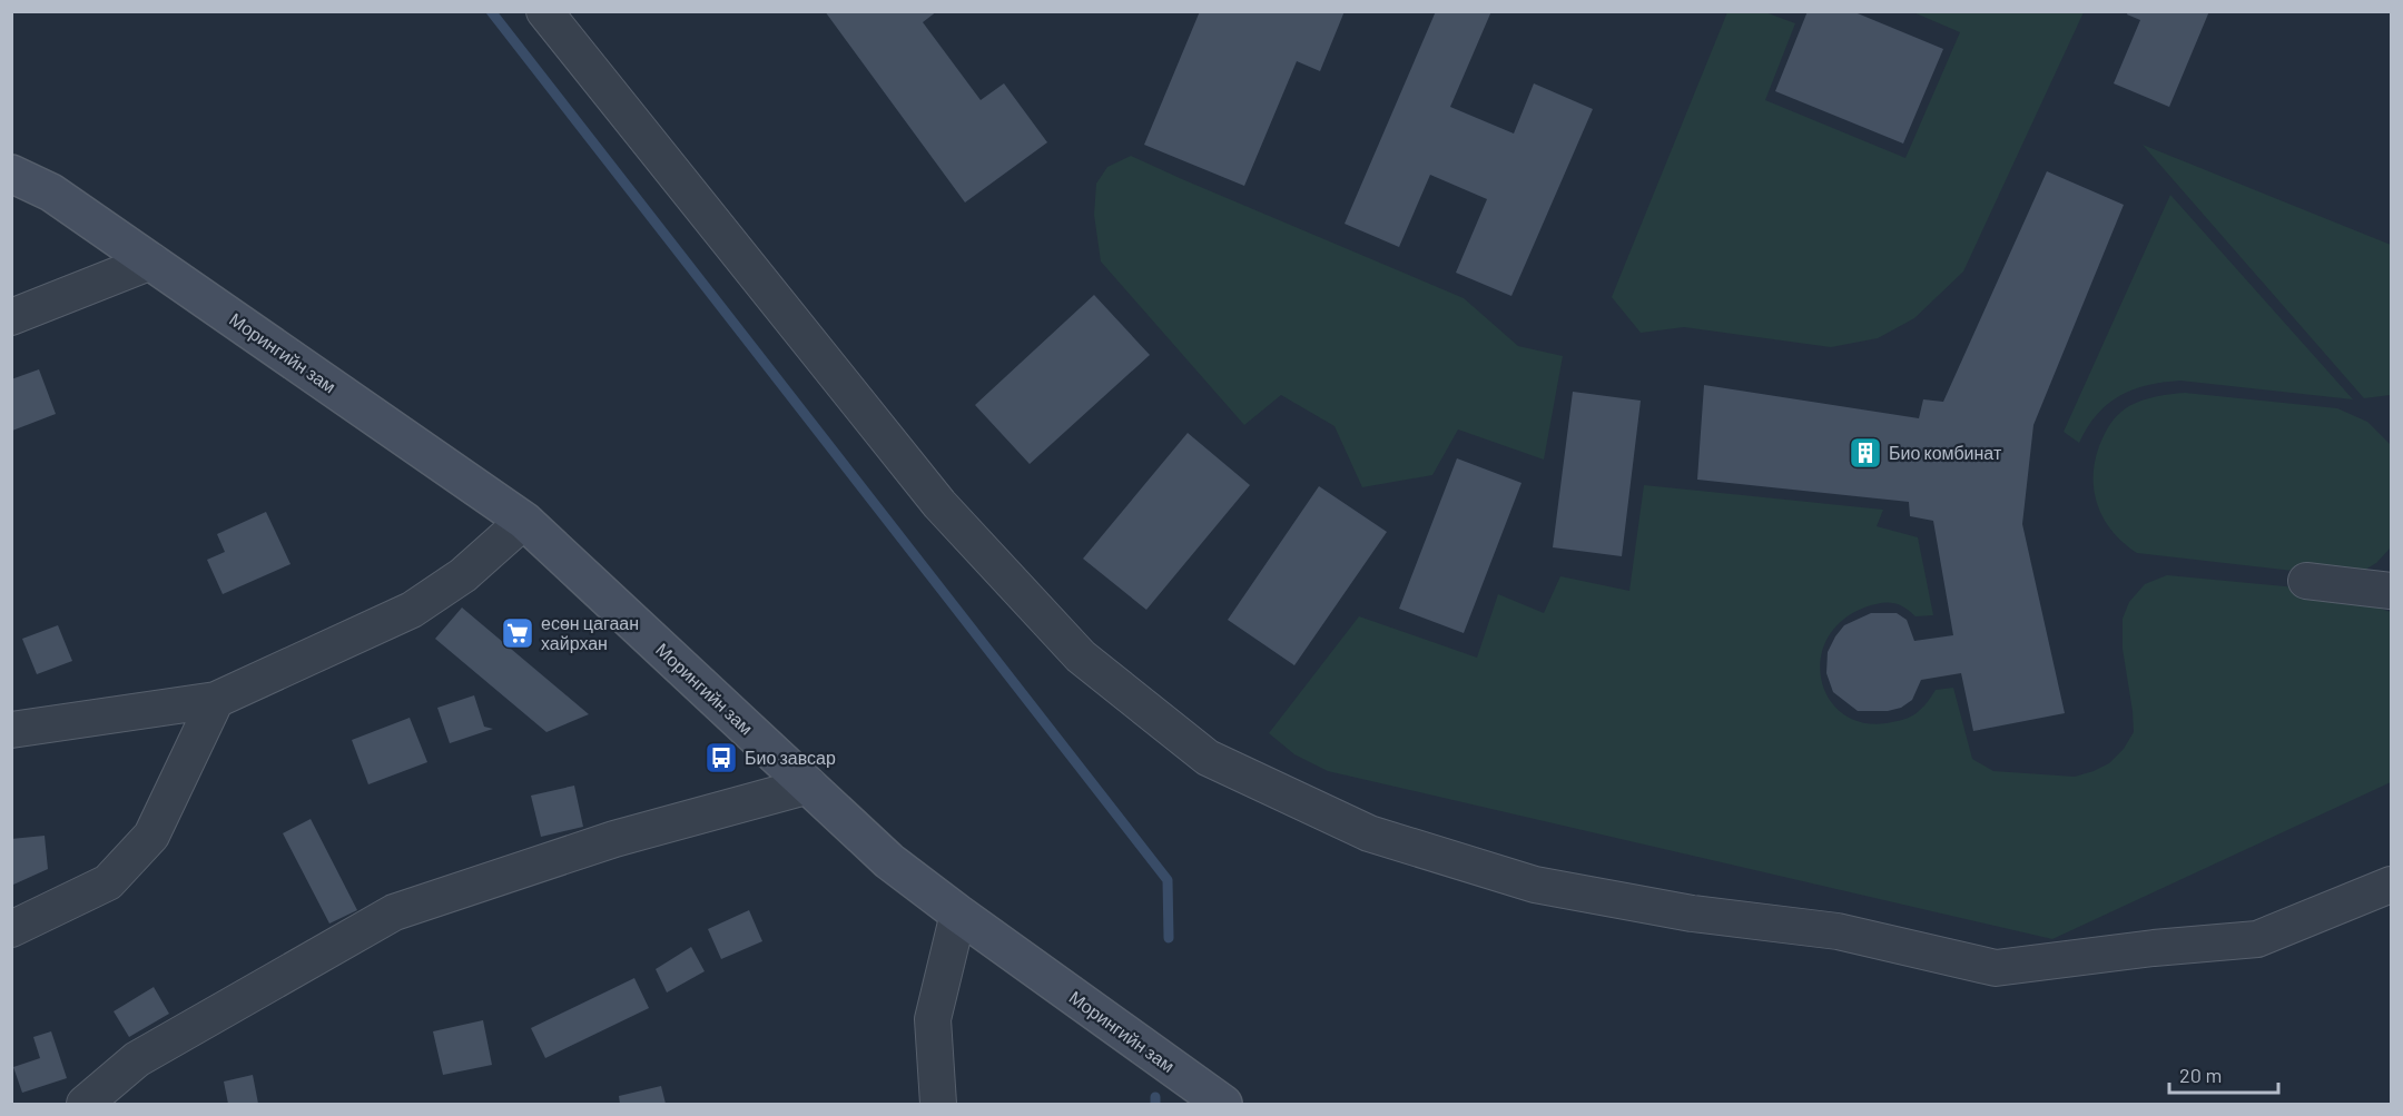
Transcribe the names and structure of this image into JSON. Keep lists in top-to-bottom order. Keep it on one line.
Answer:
{"streets":{"main road":["Морингийн зам"]},"places":{"building":["Био комбинат"],"supermarket":["есөн цагаан хайрхан"],"bus stop":["Био завсар"]},"scale_bar":"20 m"}
